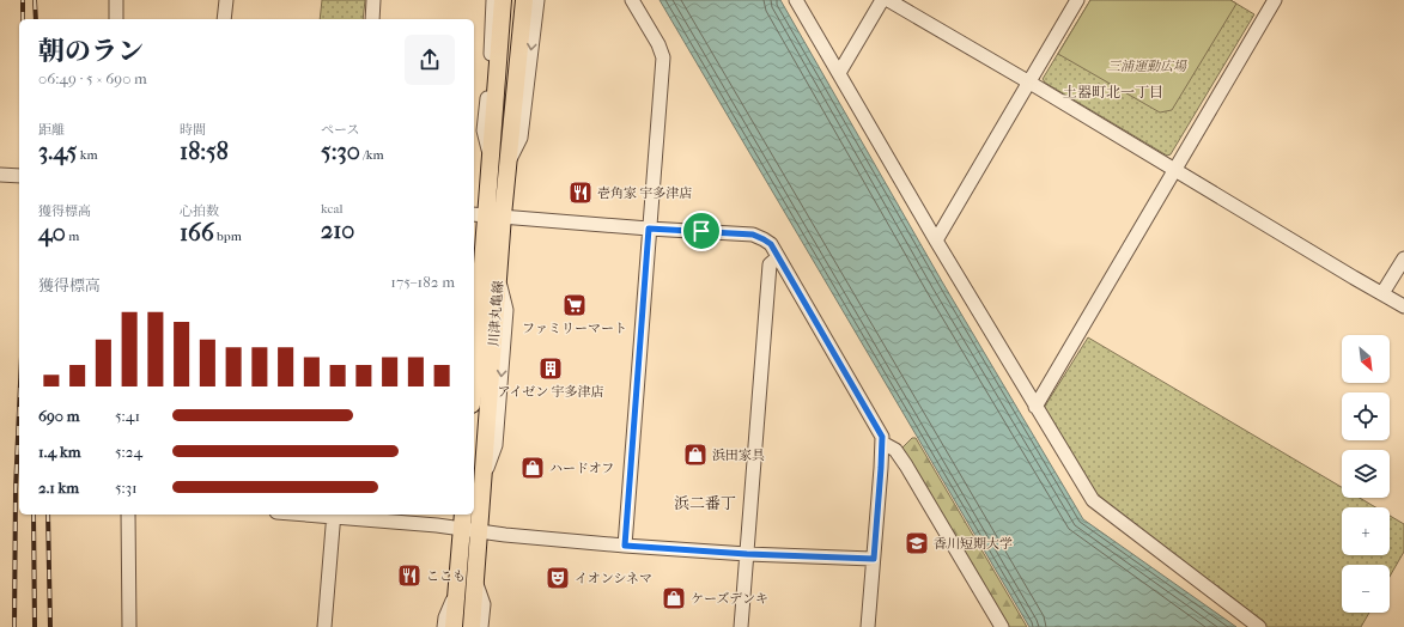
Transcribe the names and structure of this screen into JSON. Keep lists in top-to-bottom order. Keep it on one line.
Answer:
{"streets":{"main road":["川津丸亀線"]},"districts":["土器町北一丁目","浜二番丁"],"parks":["三浦運動広場"],"places":{"restaurant":["壱角家 宇多津店","ここも"],"supermarket":["ファミリーマート"],"building":["アイゼン 宇多津店"],"shop":["浜田家具","ハードオフ","ケーズデンキ"],"school or university":["香川短期大学"],"theatre":["イオンシネマ"]},"north":"bottom right","page":{"heading":["朝のラン","06:49 · 5 × 690 m"],"stats":[["距離","3.45 km"],["時間","18:58"],["ペース","5:30 /km"],["獲得標高","40 m"],["心拍数","166 bpm"],["kcal","210"]],"chart":["獲得標高","175–182 m"],"map_buttons":["+","−"],"list":[{"name":"690 m","note":"5:41"},{"name":"1.4 km","note":"5:24"},{"name":"2.1 km","note":"5:31"}]}}
